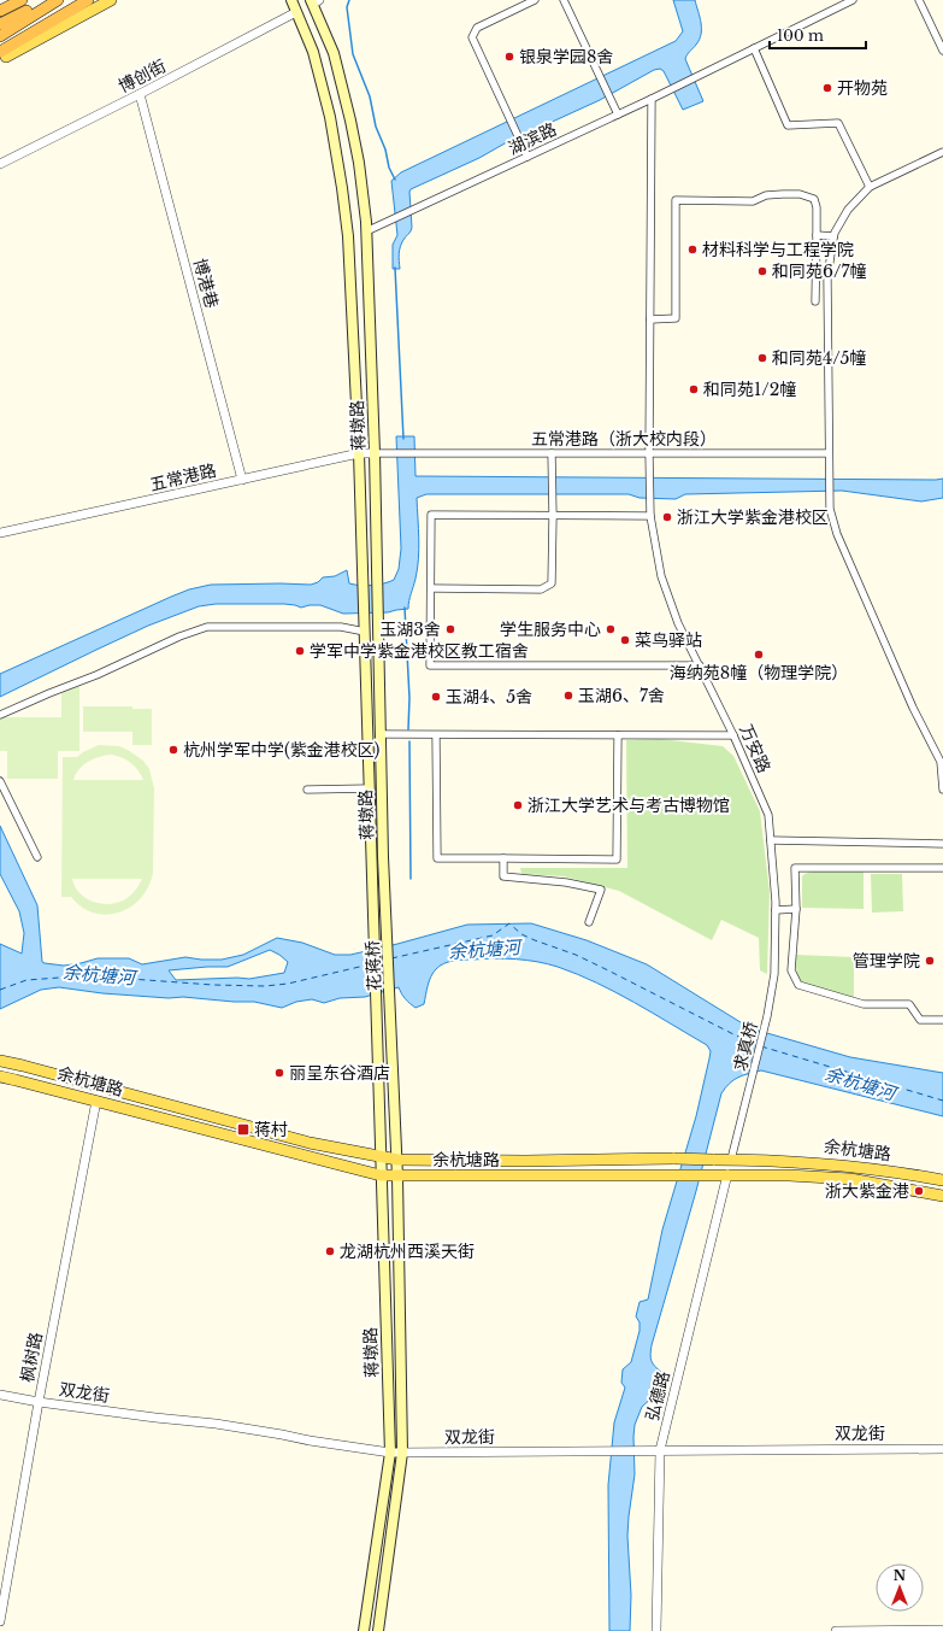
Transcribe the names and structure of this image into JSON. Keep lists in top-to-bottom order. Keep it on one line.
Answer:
{"streets":{"main road":["蒋墩路","花蒋桥","余杭塘路"],"street":["博创街","湖滨路","博港巷","五常港路（浙大校内段）","五常港路","万安路","求真桥","枫树路","双龙街","弘德路"]},"crossings":[["博创街","博港巷"],["博创街","蒋墩路"],["湖滨路","蒋墩路"],["湖滨路","万安路"],["博港巷","五常港路"],["蒋墩路","五常港路（浙大校内段）"],["蒋墩路","五常港路"],["蒋墩路","花蒋桥"],["蒋墩路","余杭塘路"],["蒋墩路","双龙街"],["五常港路（浙大校内段）","五常港路"],["五常港路（浙大校内段）","万安路"],["万安路","求真桥"],["求真桥","余杭塘路"],["余杭塘路","枫树路"],["余杭塘路","弘德路"],["枫树路","双龙街"],["双龙街","弘德路"]],"water":["余杭塘河"],"places":{"other":["银泉学园8舍","开物苑","材料科学与工程学院","和同苑6/7幢","和同苑4/5幢","和同苑1/2幢","浙江大学紫金港校区","玉湖3舍","学生服务中心","菜鸟驿站","学军中学紫金港校区教工宿舍","海纳苑8幢（物理学院）","玉湖6、7舍","玉湖4、5舍","杭州学军中学(紫金港校区)","浙江大学艺术与考古博物馆","管理学院","丽呈东谷酒店","浙大紫金港","龙湖杭州西溪天街"],"transit":["蒋村"]},"scale_bar":"100 m","north":"top"}
